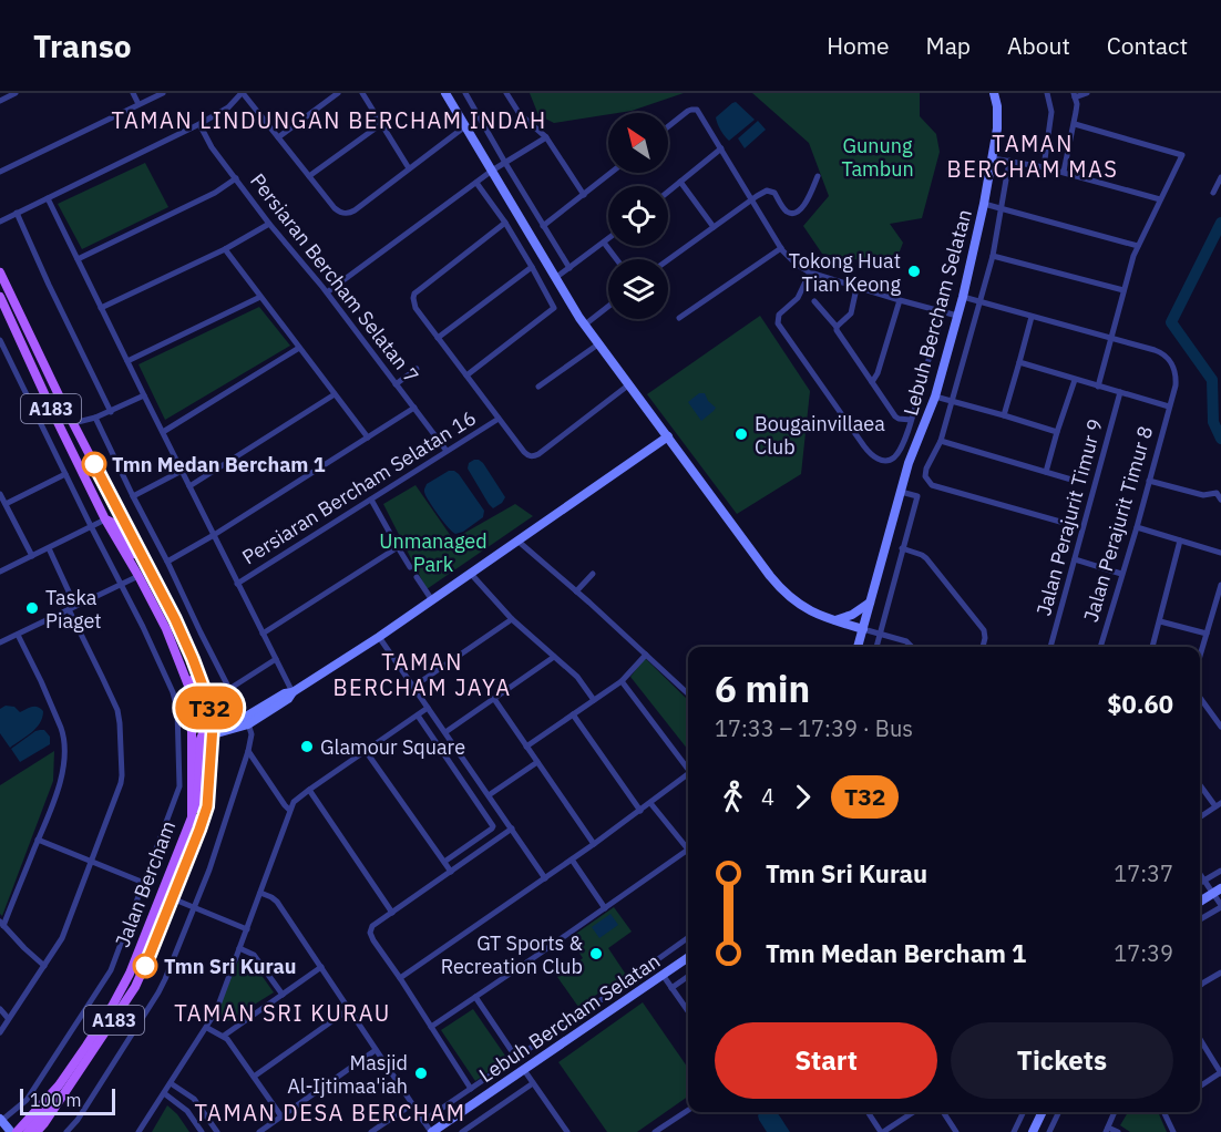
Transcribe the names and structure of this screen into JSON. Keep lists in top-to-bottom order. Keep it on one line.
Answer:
{"streets":{"main road":["A183","Jalan Bercham"],"street":["Persiaran Bercham Selatan 7","Lebuh Bercham Selatan","Persiaran Bercham Selatan 16","Jalan Perajurit Timur 9","Jalan Perajurit Timur 8"]},"crossings":[["Persiaran Bercham Selatan 7","Persiaran Bercham Selatan 16"],["Lebuh Bercham Selatan","Jalan Perajurit Timur 8"]],"districts":["TAMAN LINDUNGAN BERCHAM INDAH","TAMAN BERCHAM MAS","TAMAN BERCHAM JAYA","TAMAN SRI KURAU","TAMAN DESA BERCHAM"],"parks":["Gunung Tambun","Unmanaged Park"],"places":["Tokong Huat Tian Keong","Bougainvillaea Club","Tmn Medan Bercham 1","Taska Piaget","Glamour Square","GT Sports & Recreation Club","Tmn Sri Kurau","Masjid Al-Ijtimaa'iah"],"lines":["bus line T32"],"scale_bar":"100 m","north":"top left","page":{"header":"Transo","nav":["Home","Map","About","Contact"],"on_map":"T32","heading":["6 min","17:33 – 17:39 · Bus","$0.60"],"legs":["4","T32"],"list":[{"name":"Tmn Sri Kurau","value":"17:37"},{"name":"Tmn Medan Bercham 1","value":"17:39"}],"buttons":["Start","Tickets"],"scale":"100 m"}}
